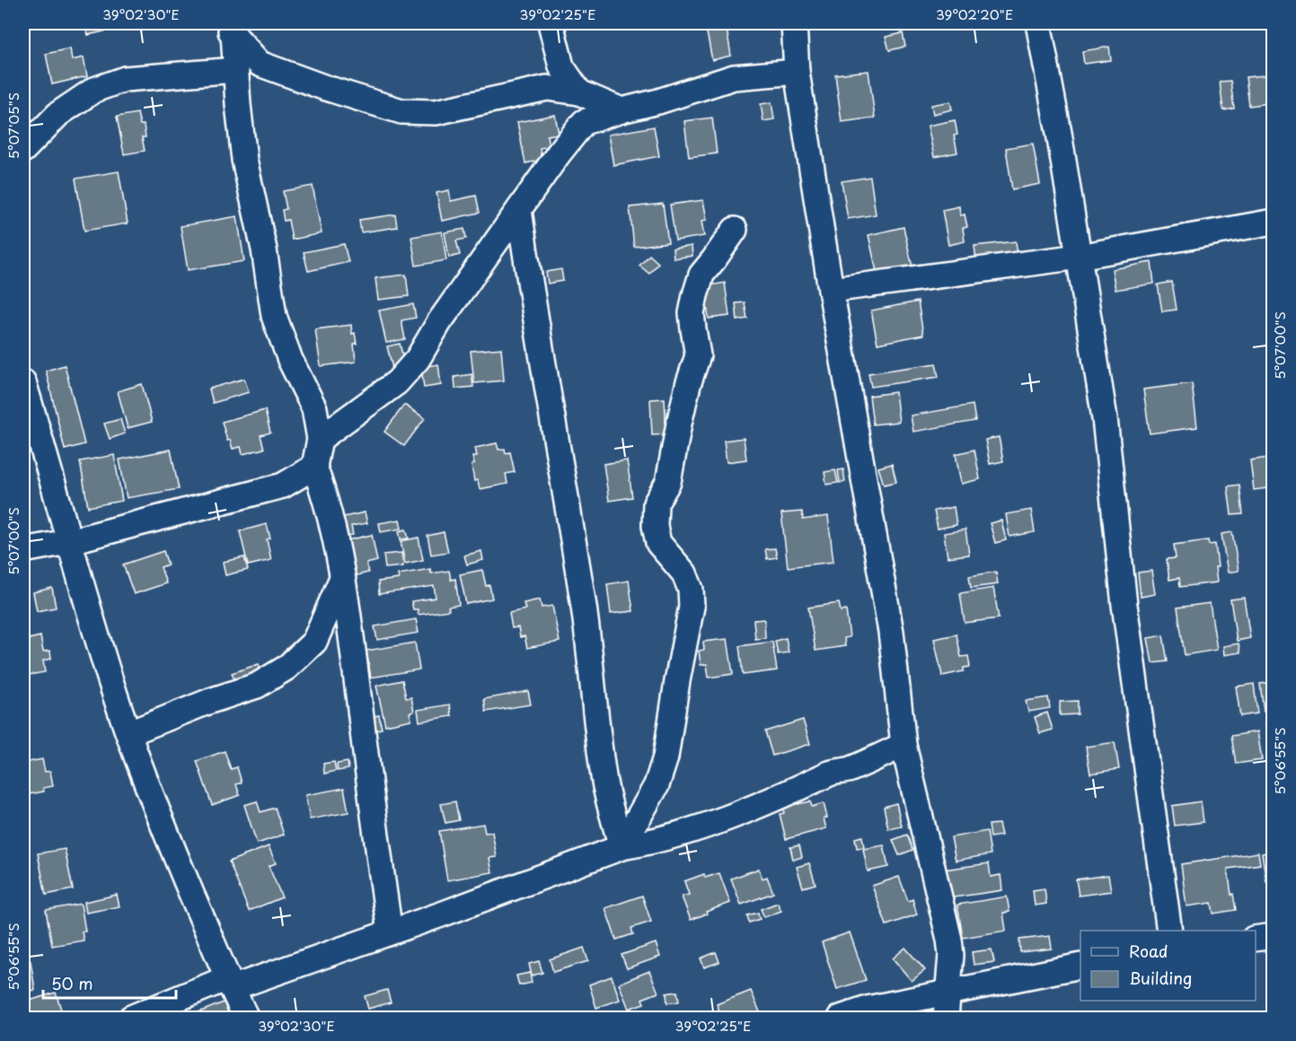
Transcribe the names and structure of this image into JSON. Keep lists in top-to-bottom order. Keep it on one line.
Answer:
{"legend":["Road","Building"],"scale_bar":"50 m","coordinates":["39°02'30\"E","39°02'25\"E","39°02'20\"E","5°07'05\"S","5°07'00\"S","5°06'55\"S"]}
